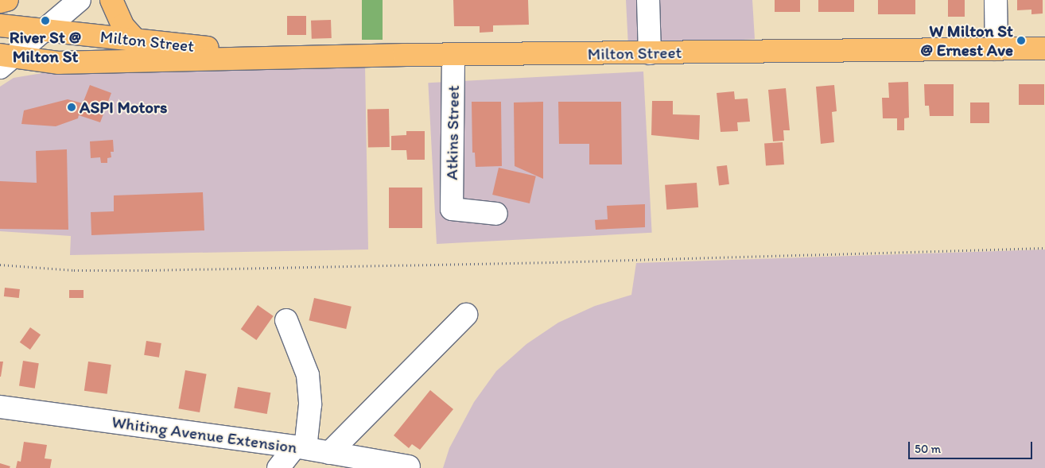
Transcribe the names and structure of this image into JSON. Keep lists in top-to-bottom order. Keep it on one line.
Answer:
{"streets":{"main road":["Milton Street"],"street":["Atkins Street","Whiting Avenue Extension"]},"crossings":[["Milton Street","Atkins Street"]],"places":["River St @ Milton St","W Milton St @ Ernest Ave","ASPI Motors"],"scale_bar":"50 m"}
